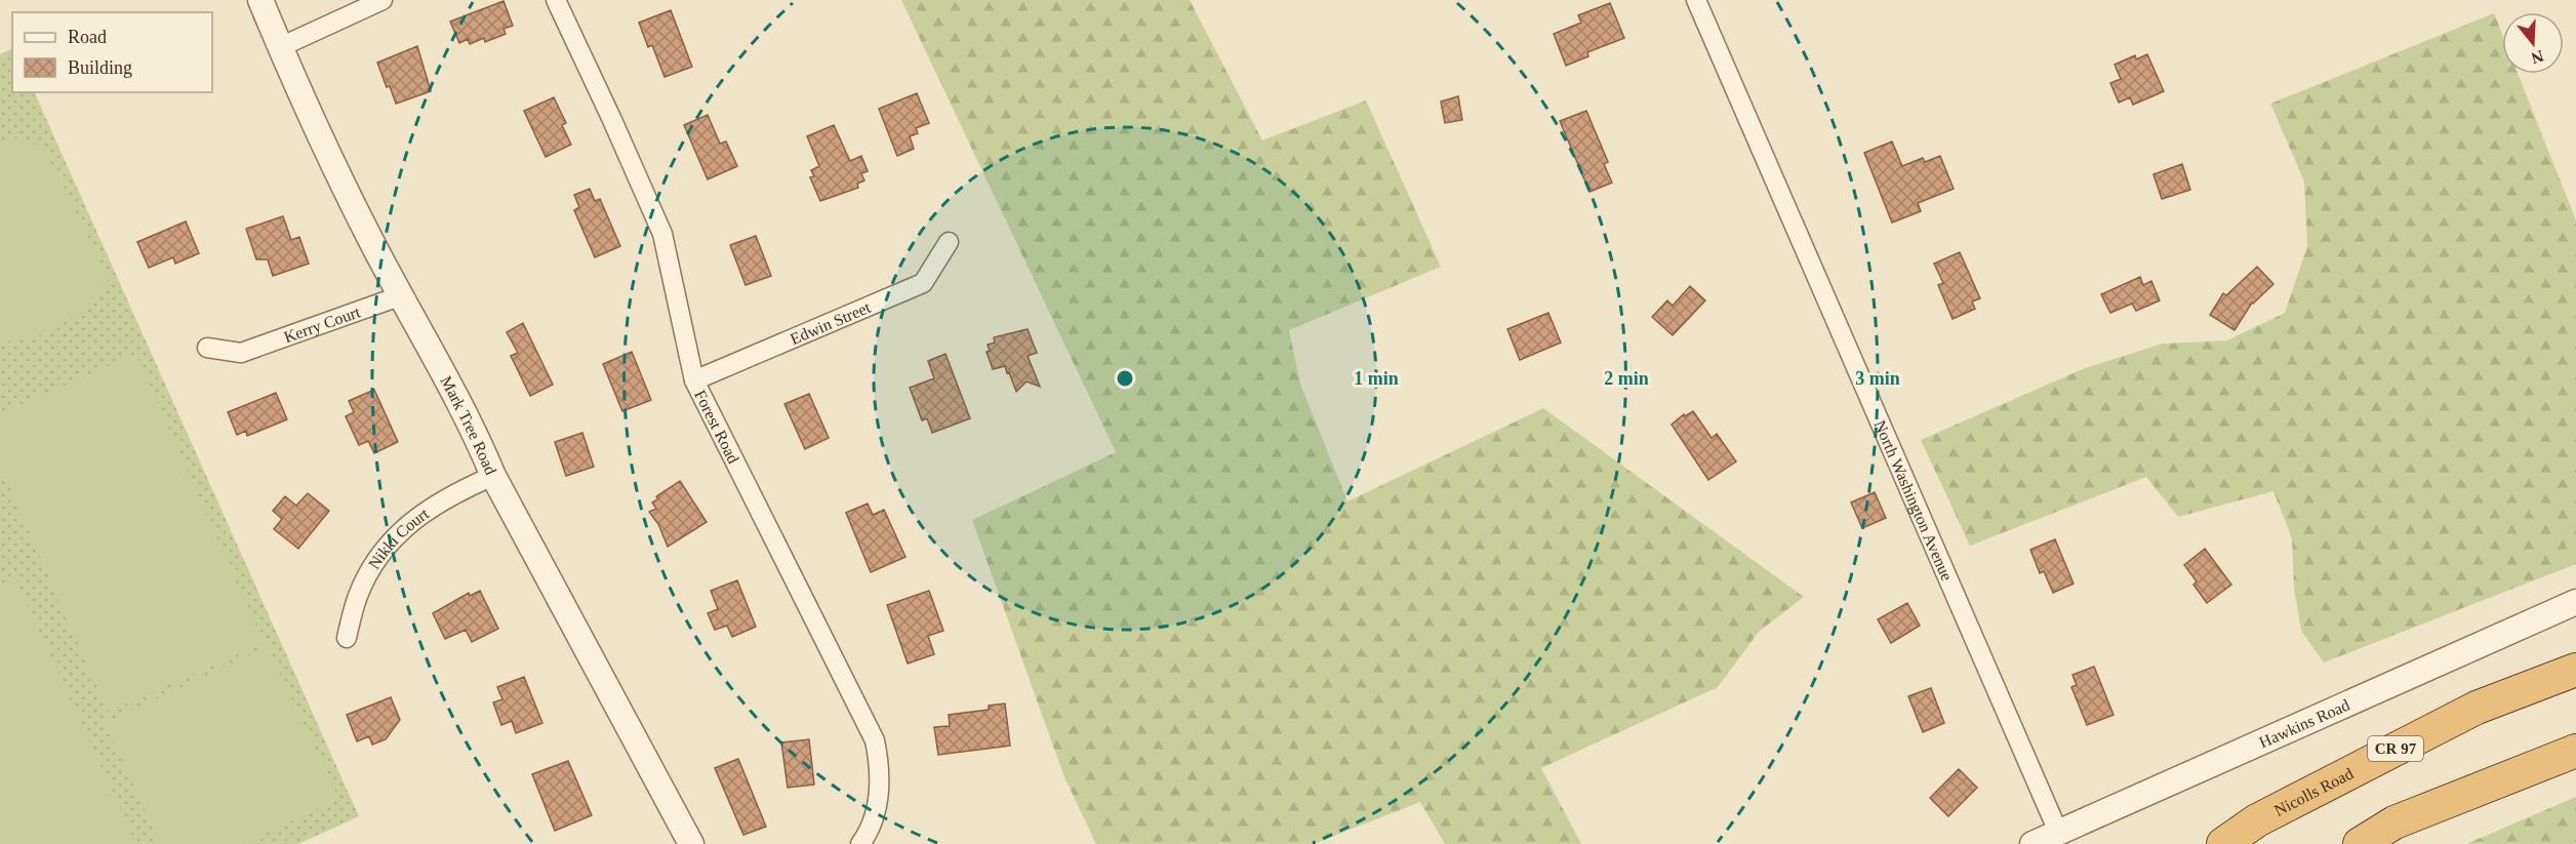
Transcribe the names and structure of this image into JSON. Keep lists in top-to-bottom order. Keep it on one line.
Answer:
{"streets":{"highway":["CR 97","Nicolls Road"],"street":["Edwin Street","Kerry Court","Mark Tree Road","Forest Road","North Washington Avenue","Nikki Court","Hawkins Road"]},"crossings":[["Edwin Street","Forest Road"],["Kerry Court","Mark Tree Road"],["Mark Tree Road","Nikki Court"],["North Washington Avenue","Hawkins Road"]],"legend":["Road","Building"],"north":"bottom","rings":["1 min","2 min","3 min"]}
